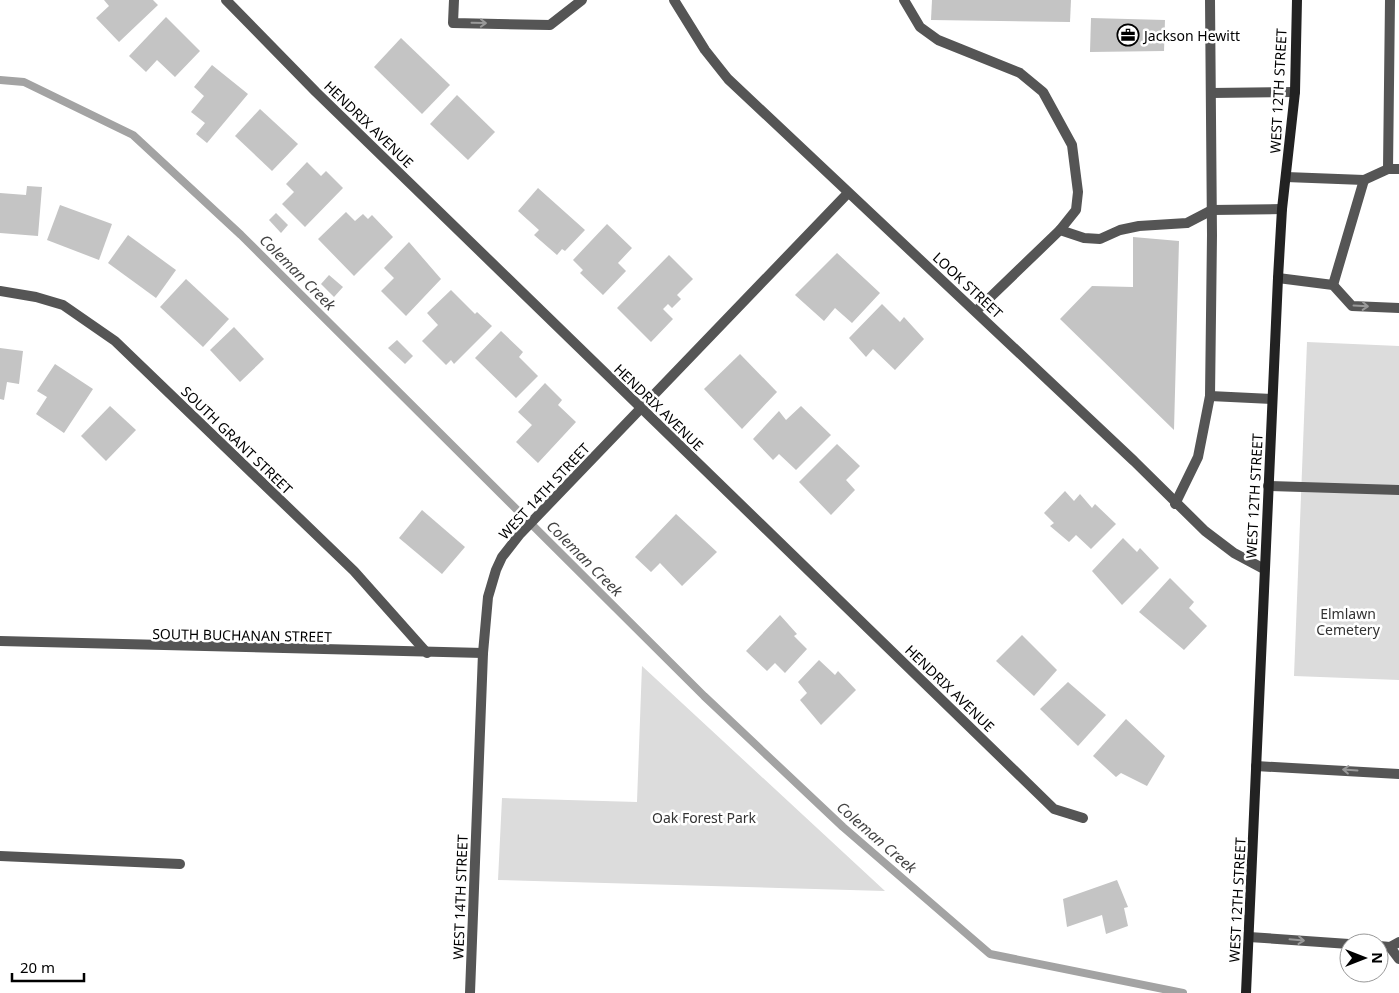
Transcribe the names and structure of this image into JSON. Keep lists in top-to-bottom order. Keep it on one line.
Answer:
{"streets":{"main road":["WEST 12TH STREET"],"street":["HENDRIX AVENUE","LOOK STREET","SOUTH GRANT STREET","WEST 14TH STREET","SOUTH BUCHANAN STREET"]},"crossings":[["WEST 12TH STREET","LOOK STREET"],["HENDRIX AVENUE","WEST 14TH STREET"],["LOOK STREET","WEST 14TH STREET"],["SOUTH GRANT STREET","SOUTH BUCHANAN STREET"],["WEST 14TH STREET","SOUTH BUCHANAN STREET"]],"water":["Coleman Creek"],"parks":["Elmlawn Cemetery","Oak Forest Park"],"places":{"office":["Jackson Hewitt"]},"scale_bar":"20 m","north":"right"}
